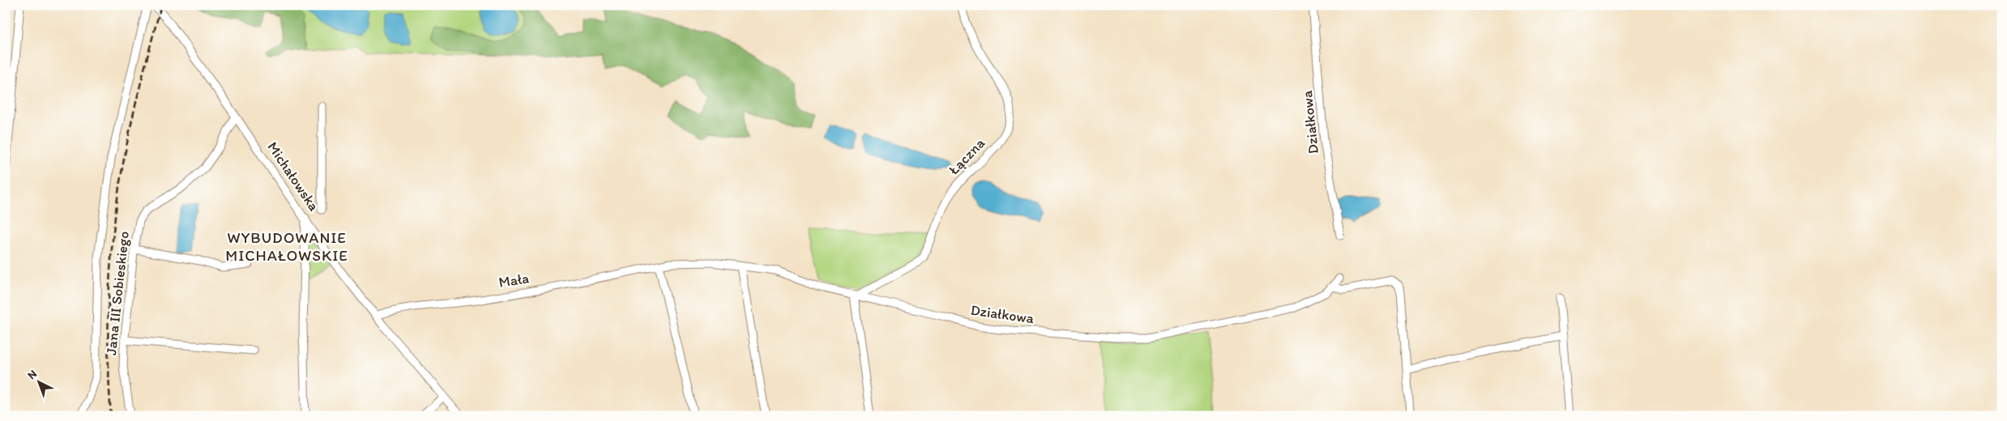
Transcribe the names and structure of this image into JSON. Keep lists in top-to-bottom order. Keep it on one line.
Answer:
{"streets":{"street":["Działkowa","Łączna","Michałowska","Mała","Jana III Sobieskiego"]},"crossings":[["Działkowa","Łączna"],["Działkowa","Mała"],["Michałowska","Mała"],["Michałowska","Jana III Sobieskiego"]],"districts":["WYBUDOWANIE MICHAŁOWSKIE"],"north":"top left"}
